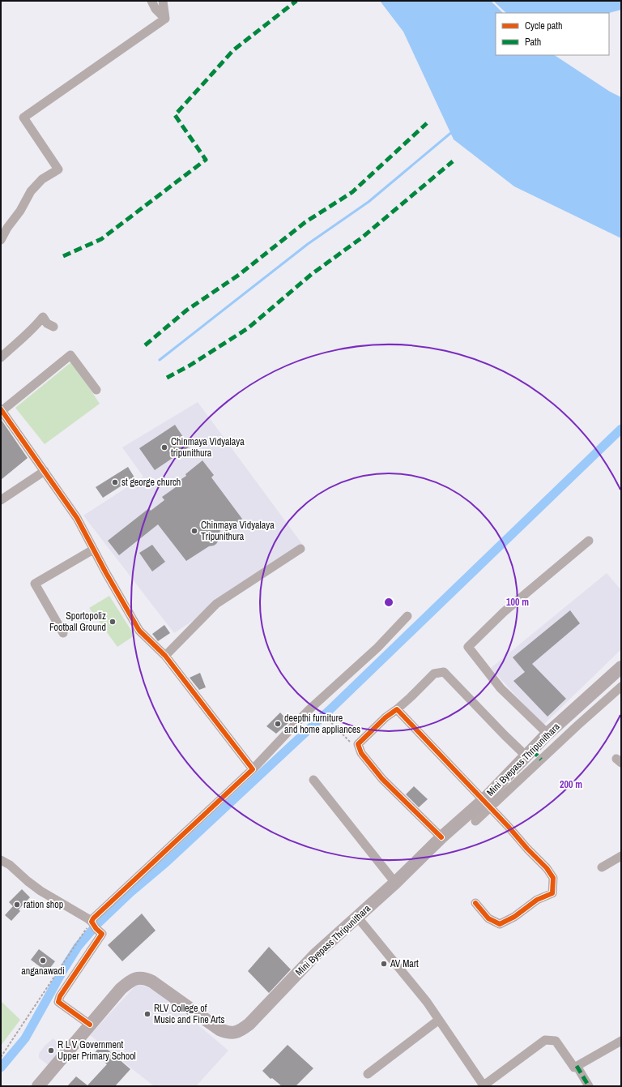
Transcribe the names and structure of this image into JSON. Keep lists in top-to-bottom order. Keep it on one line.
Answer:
{"streets":{"main road":["Mini Byepass Thripunithara"]},"places":["Chinmaya Vidyalaya tripunithura","st george church","Chinmaya Vidyalaya Tripunithura","Sportopoliz Football Ground","deepthi furniture and home appliances","ration shop","anganawadi","AV Mart","RLV College of Music and Fine Arts","R L V Government Upper Primary School"],"legend":["Cycle path","Path"],"rings":["100 m","200 m"]}
